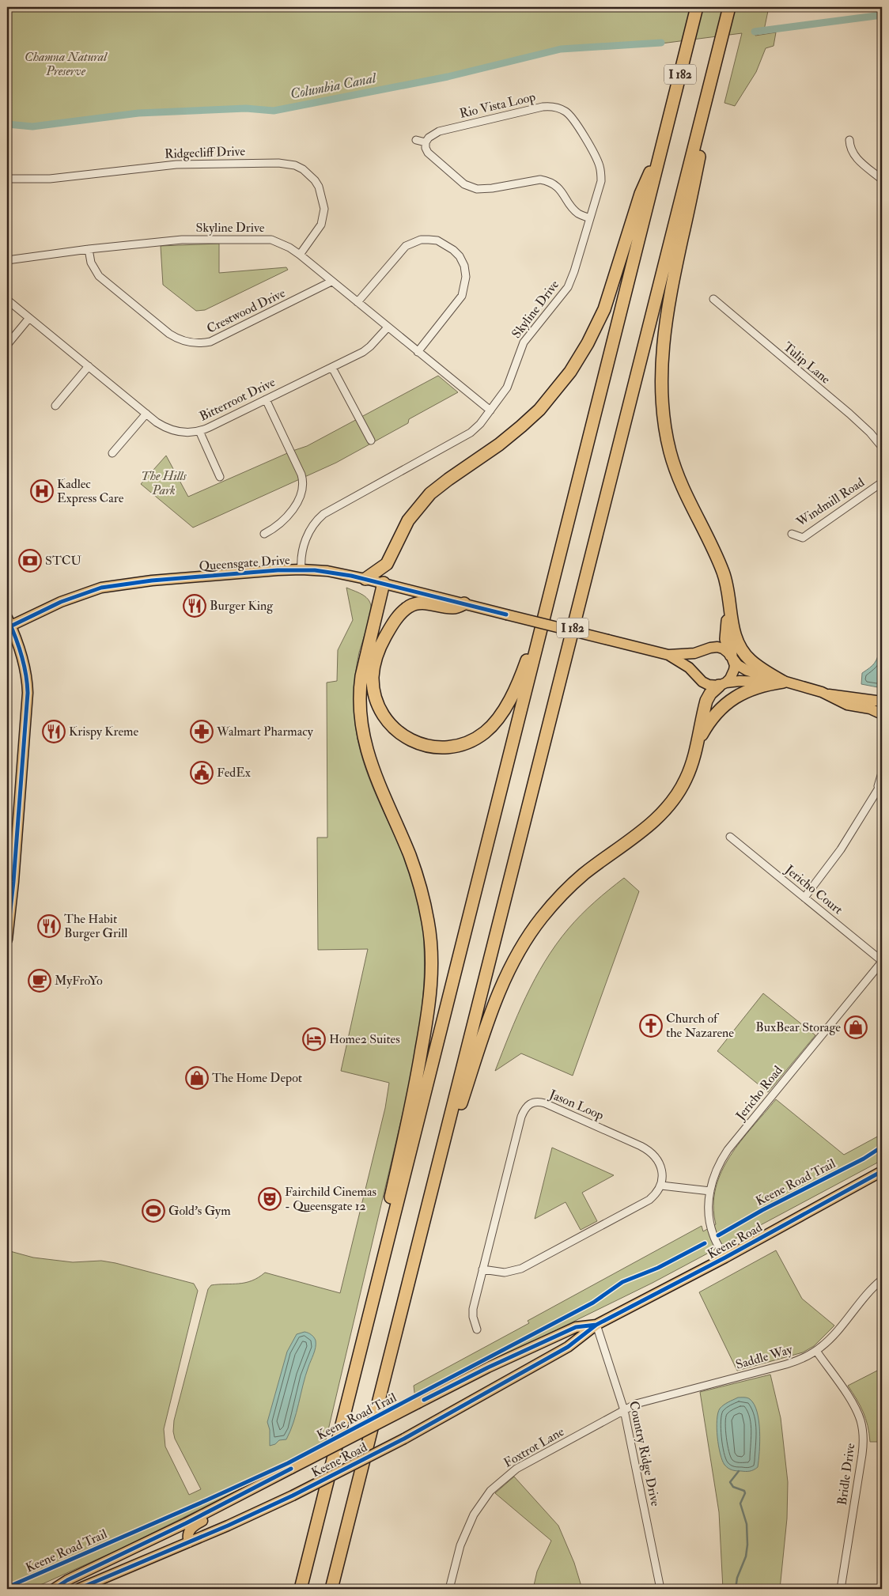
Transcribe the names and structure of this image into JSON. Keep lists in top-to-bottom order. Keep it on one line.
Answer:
{"streets":{"highway":["I 182"],"main road":["Queensgate Drive","Keene Road"],"street":["Rio Vista Loop","Ridgecliff Drive","Skyline Drive","Crestwood Drive","Tulip Lane","Bitterroot Drive","Windmill Road","Jericho Court","Jericho Road","Jason Loop","Saddle Way","Foxtrot Lane","Country Ridge Drive","Bridle Drive"],"cycle path":["Keene Road Trail"]},"crossings":[["Rio Vista Loop","Skyline Drive"],["Ridgecliff Drive","Skyline Drive"],["Skyline Drive","Crestwood Drive"],["Skyline Drive","Bitterroot Drive"],["Skyline Drive","Queensgate Drive"],["Jericho Court","Jericho Road"],["Jericho Road","Keene Road"],["Keene Road","Country Ridge Drive"],["Saddle Way","Foxtrot Lane"],["Saddle Way","Country Ridge Drive"],["Saddle Way","Bridle Drive"],["Foxtrot Lane","Country Ridge Drive"]],"water":["Columbia Canal"],"parks":["Chamna Natural Preserve","The Hills Park"],"places":{"hospital":["Kadlec Express Care"],"bank":["STCU"],"restaurant":["Burger King","Krispy Kreme","The Habit Burger Grill"],"pharmacy":["Walmart Pharmacy"],"public building":["FedEx"],"cafe":["MyFroYo"],"church":["Church of the Nazarene"],"shop":["BuxBear Storage","The Home Depot"],"hotel":["Home2 Suites"],"theatre":["Fairchild Cinemas - Queensgate 12"],"sports":["Gold's Gym"]}}
